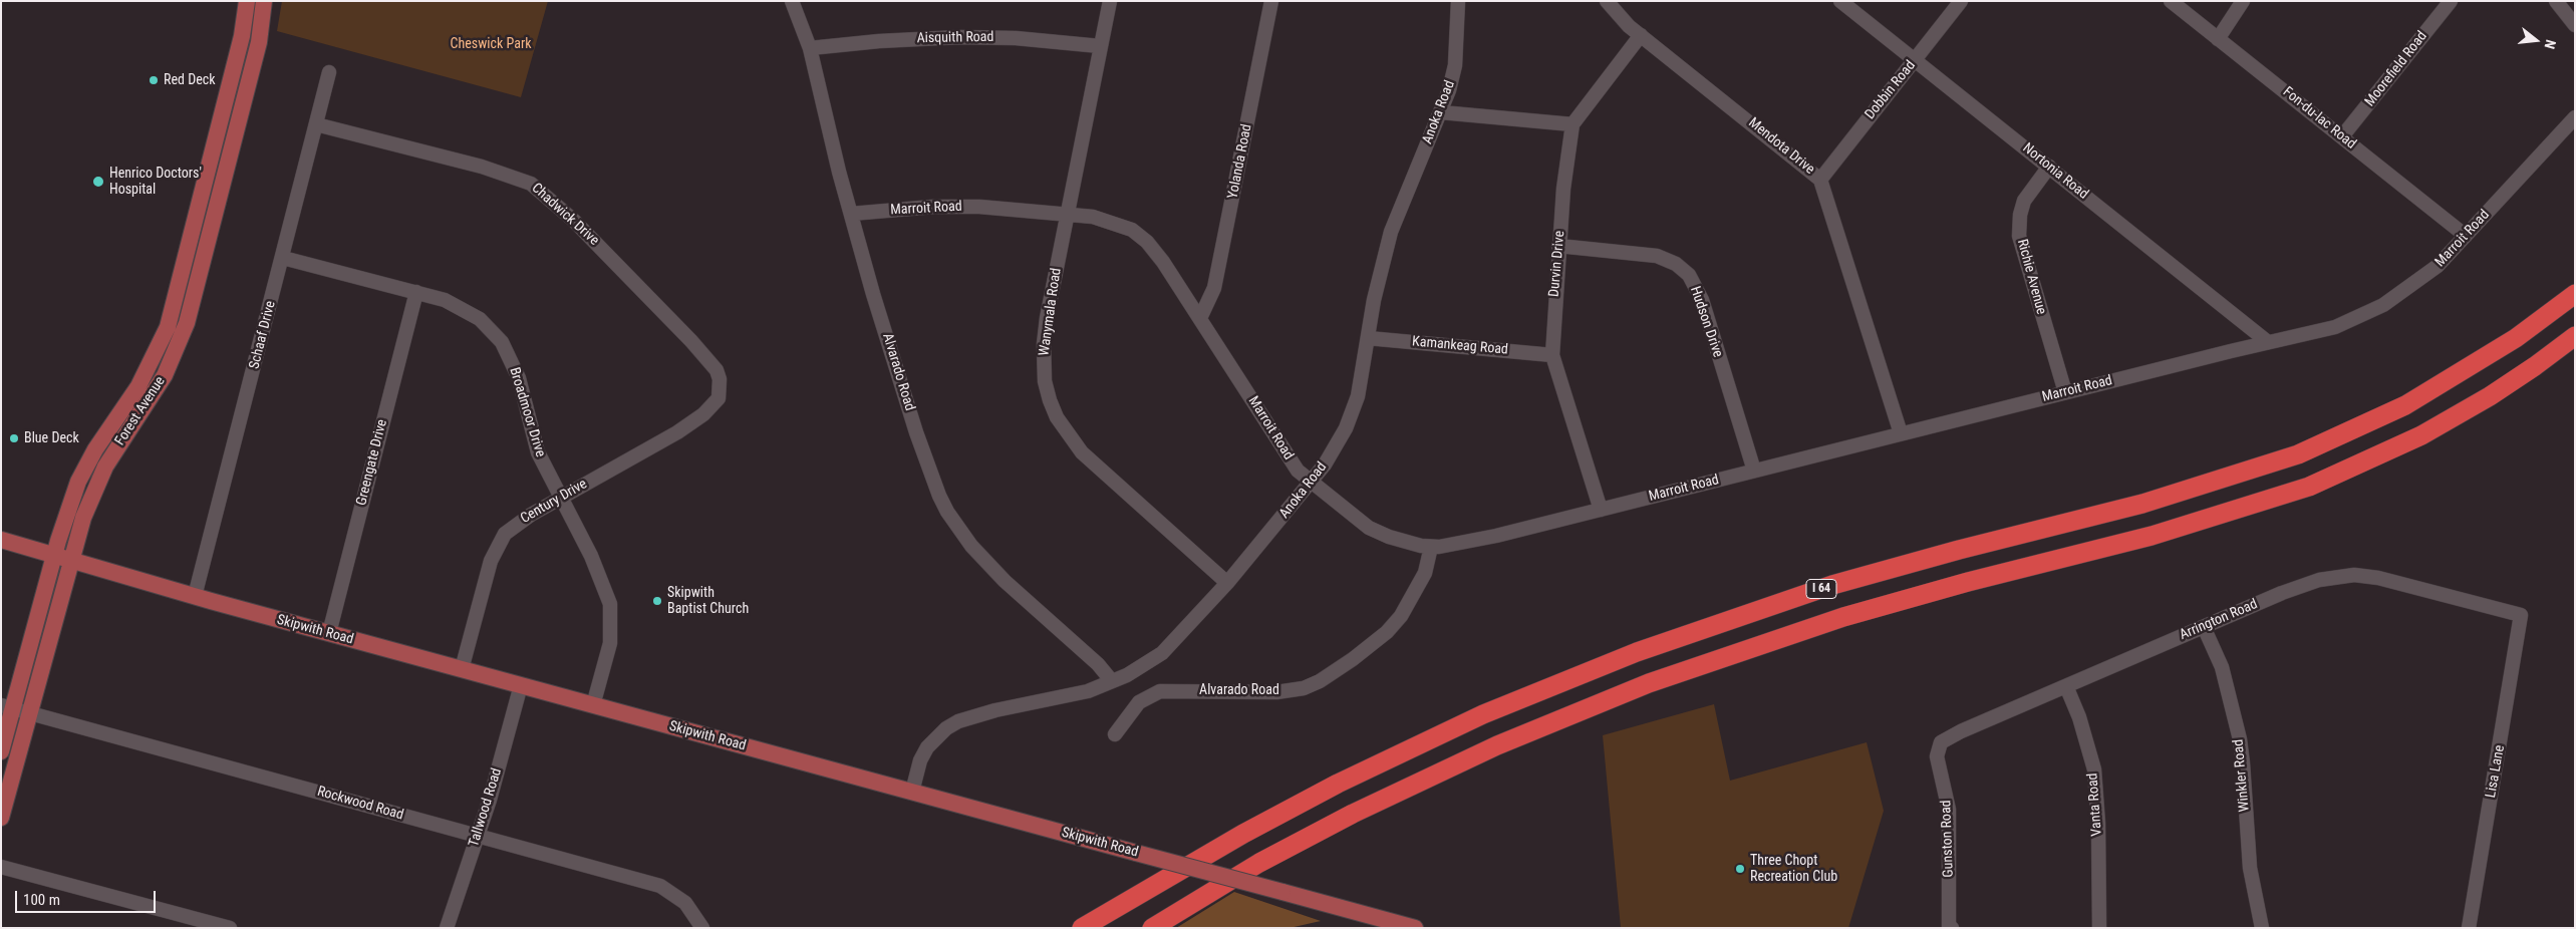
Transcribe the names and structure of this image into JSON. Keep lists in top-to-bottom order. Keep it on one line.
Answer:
{"streets":{"highway":["I 64"],"main road":["Forest Avenue","Skipwith Road"],"street":["Aisquith Road","Moorefield Road","Dobbin Road","Anoka Road","Fon-du-lac Road","Mendota Drive","Yolanda Road","Nortonia Road","Marroit Road","Chadwick Drive","Durvin Drive","Richie Avenue","Wanymala Road","Hudson Drive","Schaaf Drive","Kamankeag Road","Alvarado Road","Broadmoor Drive","Greengate Drive","Century Drive","Arrington Road","Lisa Lane","Winkler Road","Rockwood Road","Vanta Road","Tallwood Road","Gunston Road"]},"crossings":[["Aisquith Road","Wanymala Road"],["Aisquith Road","Alvarado Road"],["Moorefield Road","Fon-du-lac Road"],["Dobbin Road","Mendota Drive"],["Dobbin Road","Nortonia Road"],["Anoka Road","Marroit Road"],["Anoka Road","Wanymala Road"],["Anoka Road","Kamankeag Road"],["Anoka Road","Alvarado Road"],["Anoka Road","Skipwith Road"],["Fon-du-lac Road","Marroit Road"],["Mendota Drive","Marroit Road"],["Yolanda Road","Marroit Road"],["Nortonia Road","Marroit Road"],["Nortonia Road","Richie Avenue"],["Marroit Road","Durvin Drive"],["Marroit Road","Richie Avenue"],["Marroit Road","Wanymala Road"],["Marroit Road","Hudson Drive"],["Marroit Road","Alvarado Road"],["Chadwick Drive","Schaaf Drive"],["Chadwick Drive","Century Drive"],["Durvin Drive","Hudson Drive"],["Durvin Drive","Kamankeag Road"],["Schaaf Drive","Broadmoor Drive"],["Schaaf Drive","Skipwith Road"],["Forest Avenue","Skipwith Road"],["Forest Avenue","Rockwood Road"],["Broadmoor Drive","Greengate Drive"],["Broadmoor Drive","Century Drive"],["Broadmoor Drive","Skipwith Road"],["Greengate Drive","Skipwith Road"],["Century Drive","Skipwith Road"],["Arrington Road","Lisa Lane"],["Arrington Road","Winkler Road"],["Arrington Road","Vanta Road"],["Arrington Road","Gunston Road"],["Skipwith Road","Tallwood Road"],["Rockwood Road","Tallwood Road"]],"parks":["Cheswick Park"],"places":["Red Deck","Henrico Doctors' Hospital","Blue Deck","Skipwith Baptist Church","Three Chopt Recreation Club"],"scale_bar":"100 m","north":"right"}
